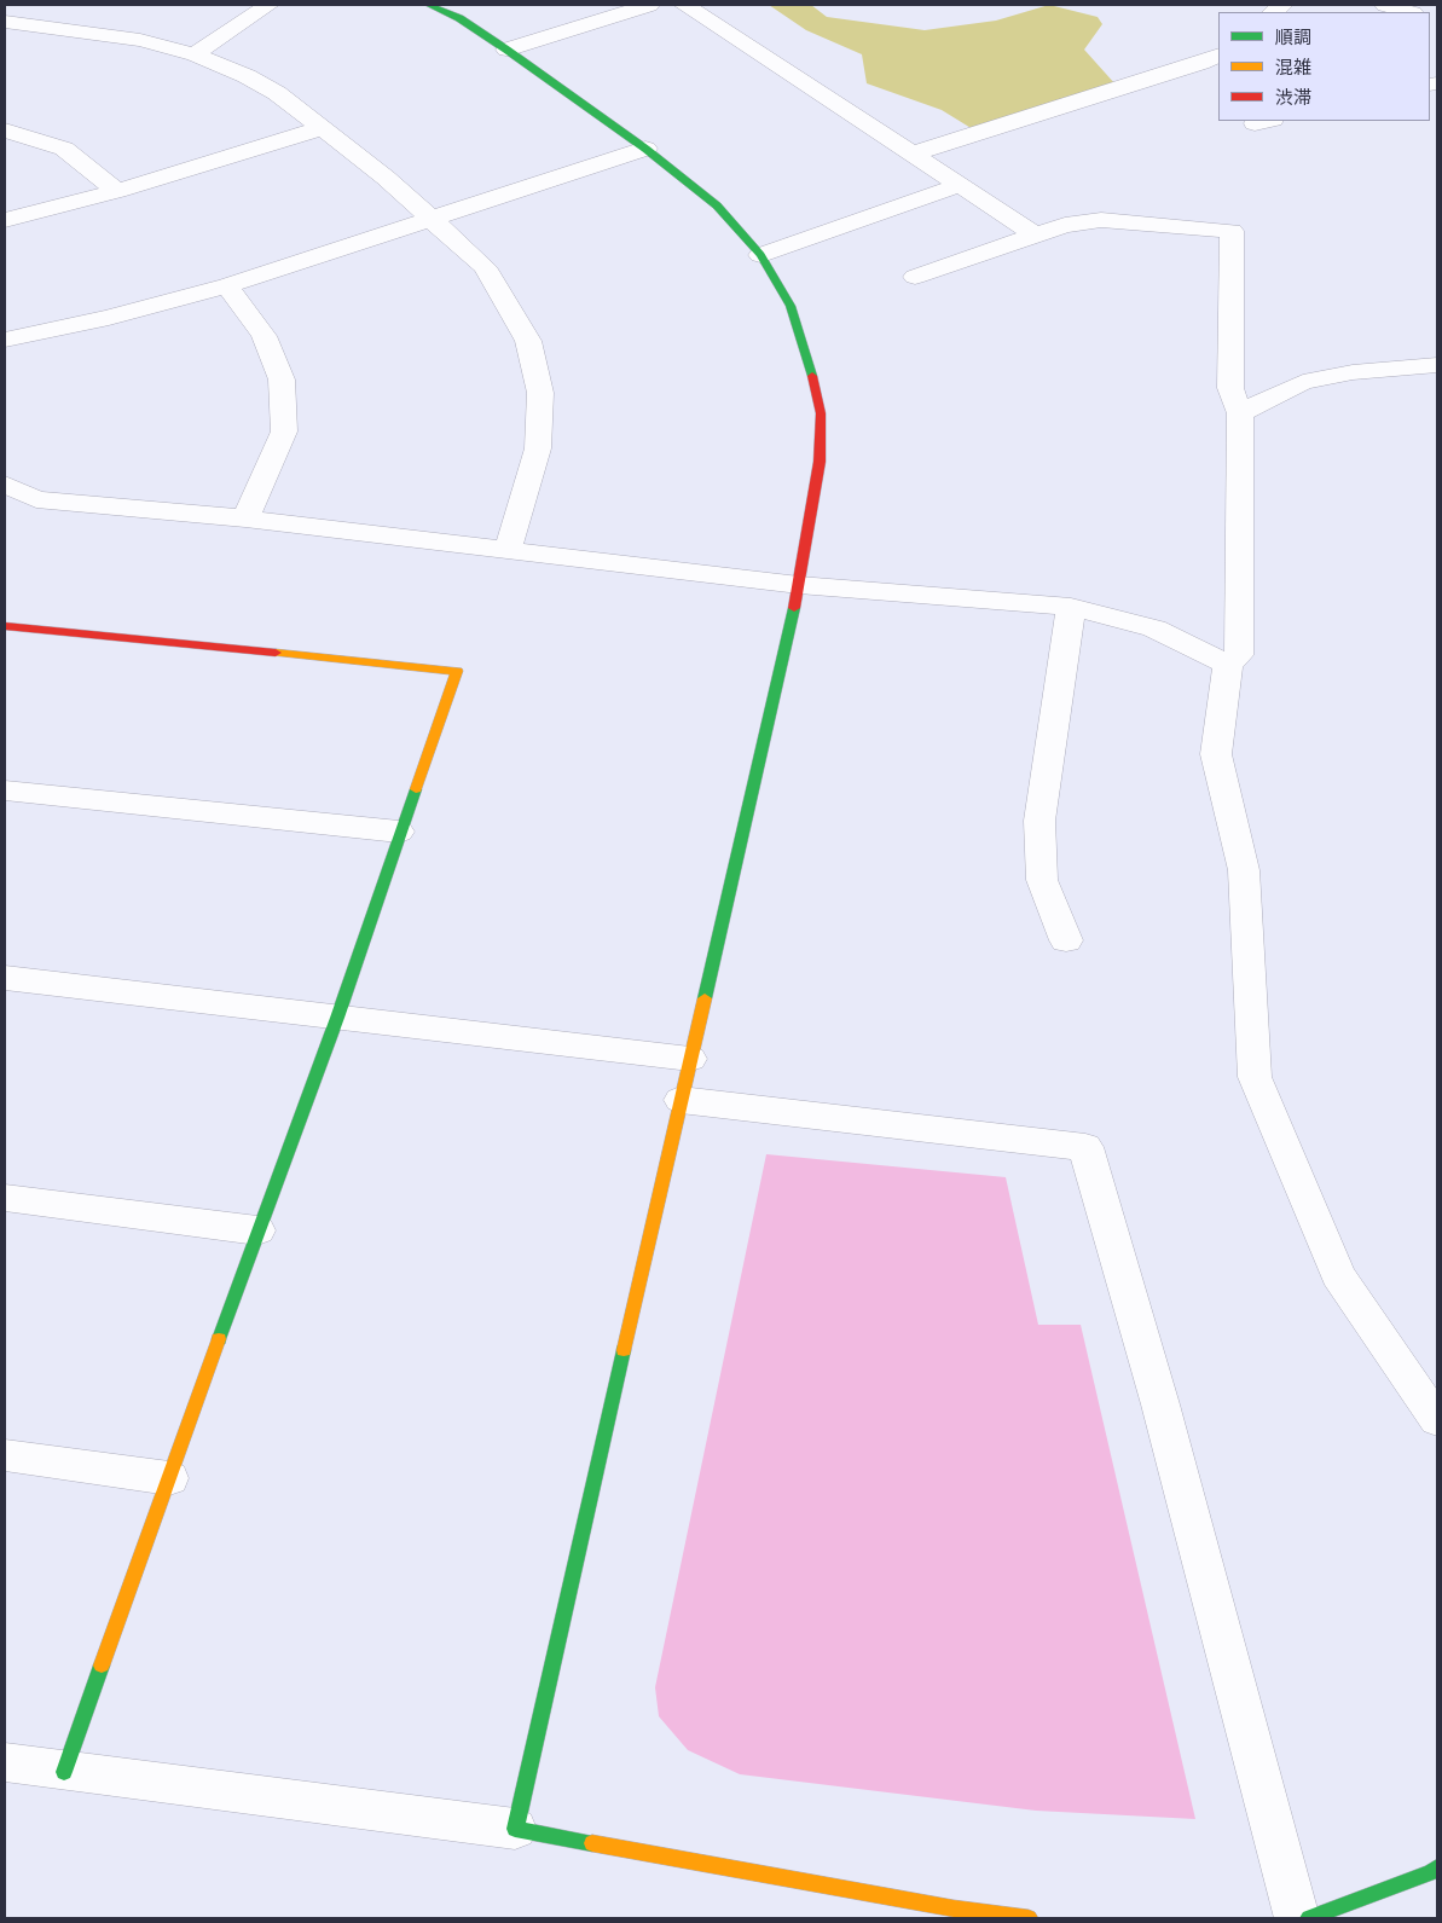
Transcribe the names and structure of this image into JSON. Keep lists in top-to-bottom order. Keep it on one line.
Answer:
{"legend":["順調","混雑","渋滞"]}
